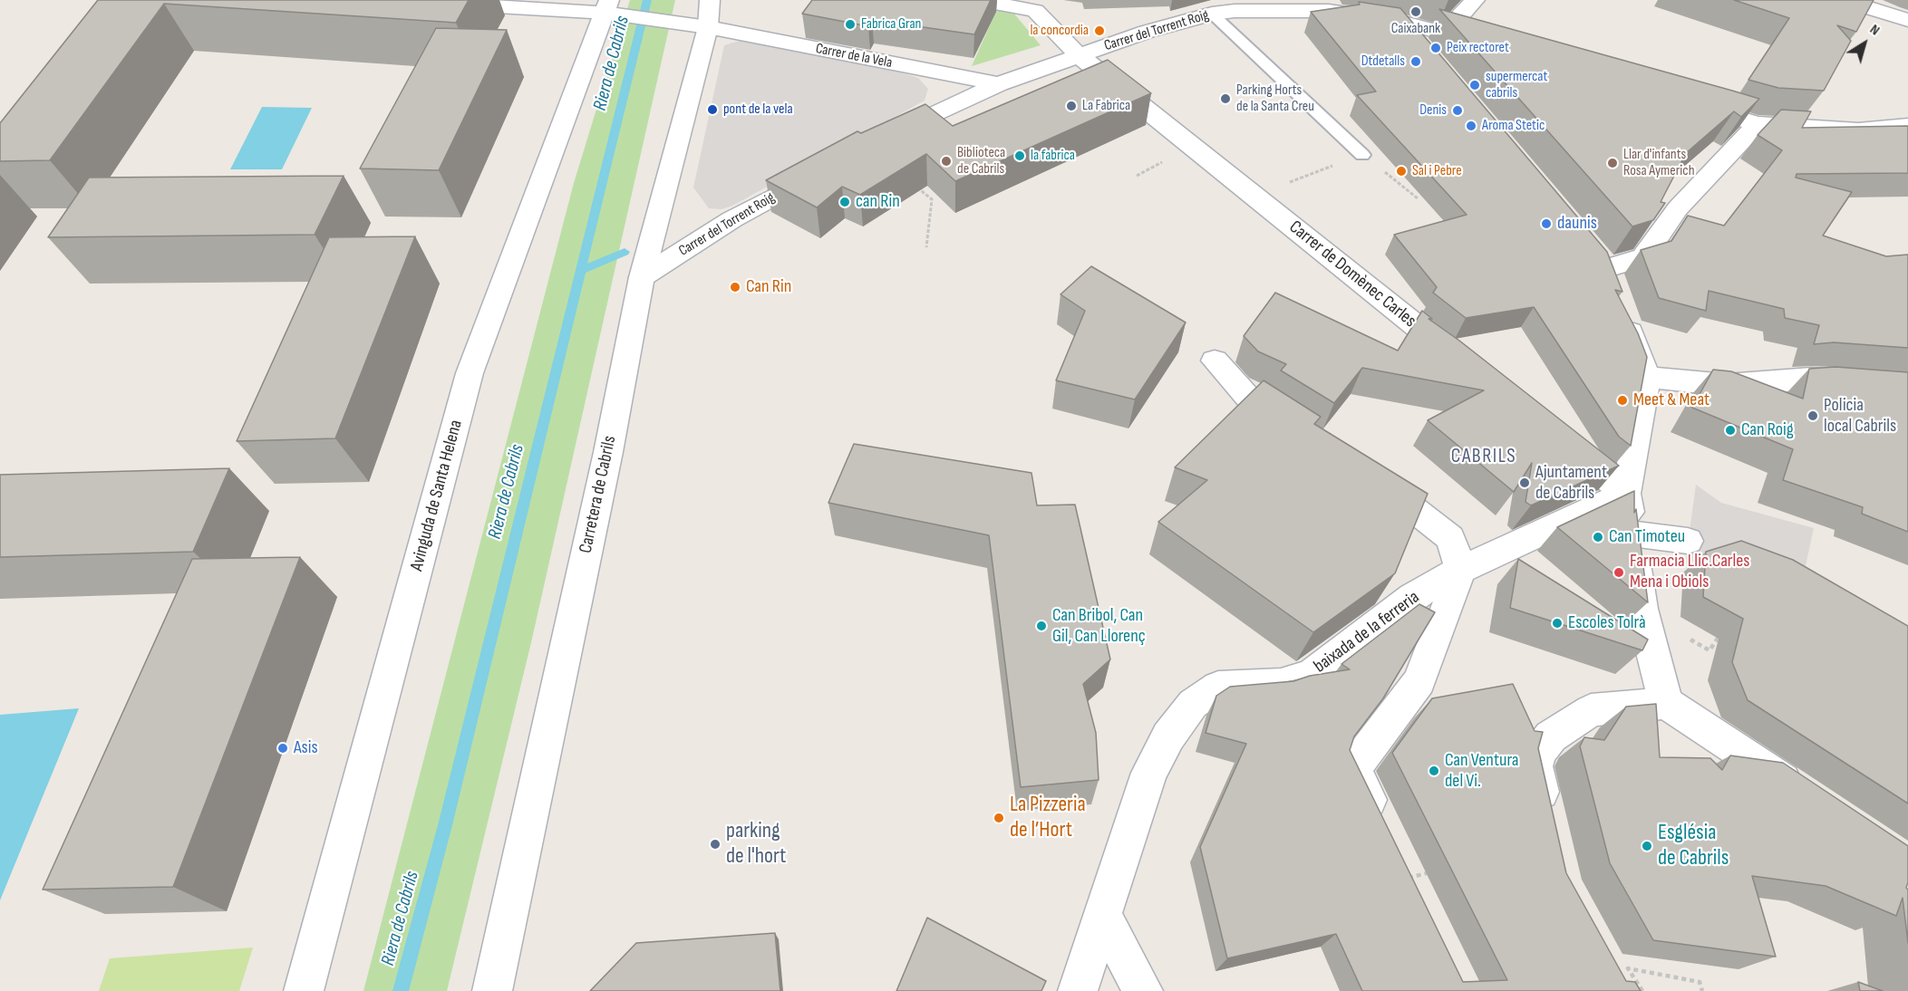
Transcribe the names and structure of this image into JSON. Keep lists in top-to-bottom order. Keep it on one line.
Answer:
{"streets":{"street":["Carrer del Torrent Roig","Carrer de la Vela","Carrer de Domènec Carles","Carretera de Cabrils","Avinguda de Santa Helena","baixada de la ferreria"]},"crossings":[["Carrer del Torrent Roig","Carrer de la Vela"],["Carrer del Torrent Roig","Carrer de Domènec Carles"],["Carrer del Torrent Roig","Carretera de Cabrils"],["Carrer de la Vela","Carretera de Cabrils"],["Carrer de la Vela","Avinguda de Santa Helena"]],"districts":["CABRILS"],"water":["Riera de Cabrils"],"places":["Caixabank","Fabrica Gran","la concordia","Peix rectoret","Dtdetalls","supermercat cabrils","Parking Horts de la Santa Creu","La Fabrica","pont de la vela","Denis","Aroma Stetic","la fabrica","Biblioteca de Cabrils","Llar d'infants Rosa Aymerich","Sal i Pebre","can Rin","daunis","Can Rin","Meet & Meat","Policia local Cabrils","Can Roig","Ajuntament de Cabrils","Can Timoteu","Farmacia Llic.Carles Mena i Obiols","Escoles Tolrà","Can Bribol, Can Gil, Can Llorenç","Asis","Can Ventura del Vi.","La Pizzeria de l’Hort","parking de l'hort","Església de Cabrils"],"north":"top right"}
